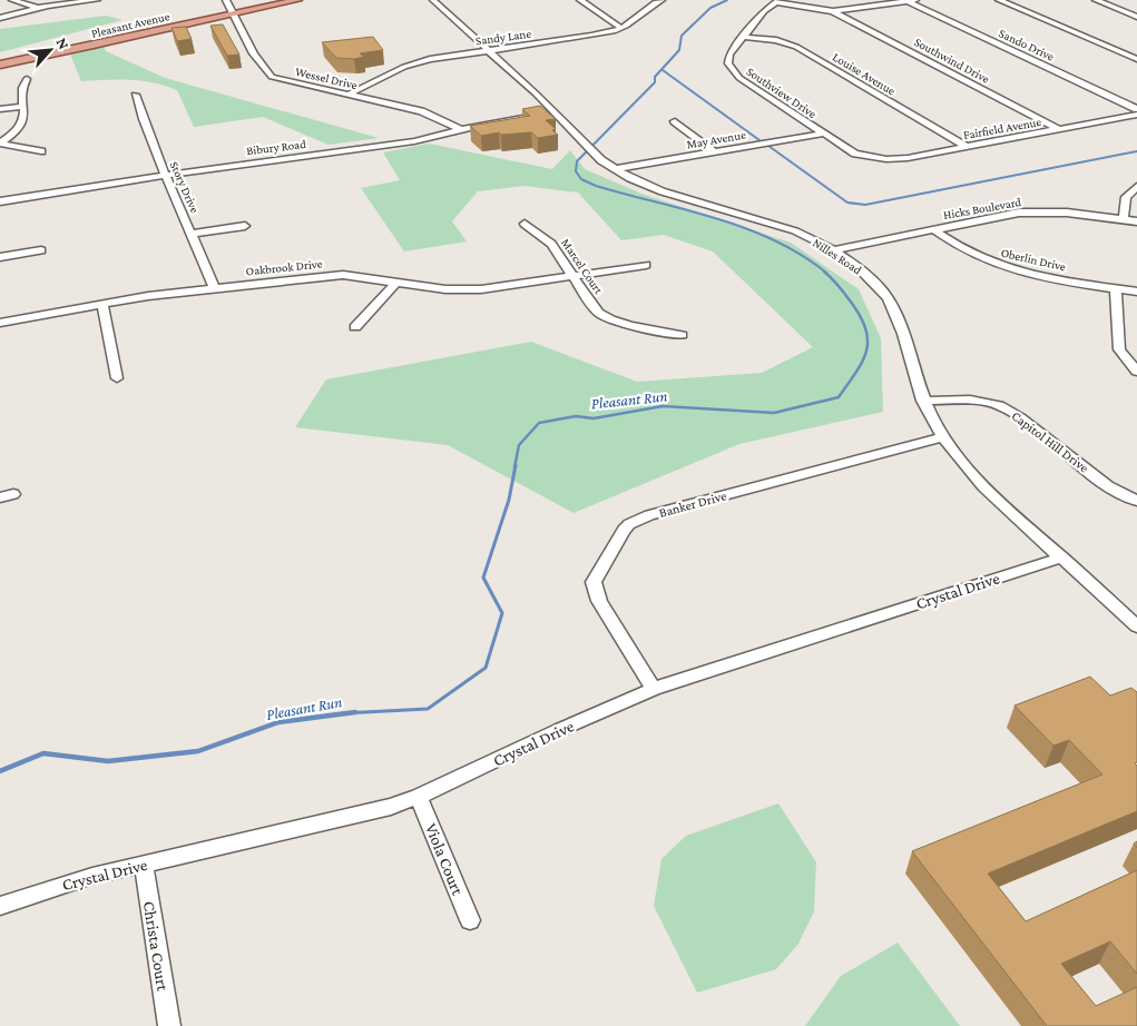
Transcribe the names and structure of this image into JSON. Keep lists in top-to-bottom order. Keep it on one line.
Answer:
{"streets":{"main road":["Pleasant Avenue"],"street":["Sandy Lane","Sando Drive","Southwind Drive","Louise Avenue","Wessel Drive","Southview Drive","Fairfield Avenue","May Avenue","Bibury Road","Story Drive","Hicks Boulevard","Nilles Road","Oberlin Drive","Marcel Court","Oakbrook Drive","Capitol Hill Drive","Banker Drive","Crystal Drive","Viola Court","Christa Court"]},"crossings":[["Pleasant Avenue","Wessel Drive"],["Sandy Lane","Wessel Drive"],["Sandy Lane","Nilles Road"],["Southwind Drive","Fairfield Avenue"],["Louise Avenue","Southview Drive"],["Louise Avenue","Fairfield Avenue"],["Wessel Drive","Bibury Road"],["Southview Drive","Fairfield Avenue"],["Southview Drive","May Avenue"],["May Avenue","Nilles Road"],["Bibury Road","Story Drive"],["Bibury Road","Nilles Road"],["Story Drive","Oakbrook Drive"],["Hicks Boulevard","Nilles Road"],["Hicks Boulevard","Oberlin Drive"],["Nilles Road","Capitol Hill Drive"],["Nilles Road","Banker Drive"],["Nilles Road","Crystal Drive"],["Marcel Court","Oakbrook Drive"],["Banker Drive","Crystal Drive"],["Crystal Drive","Viola Court"],["Crystal Drive","Christa Court"]],"water":["Pleasant Run"],"north":"top right"}
